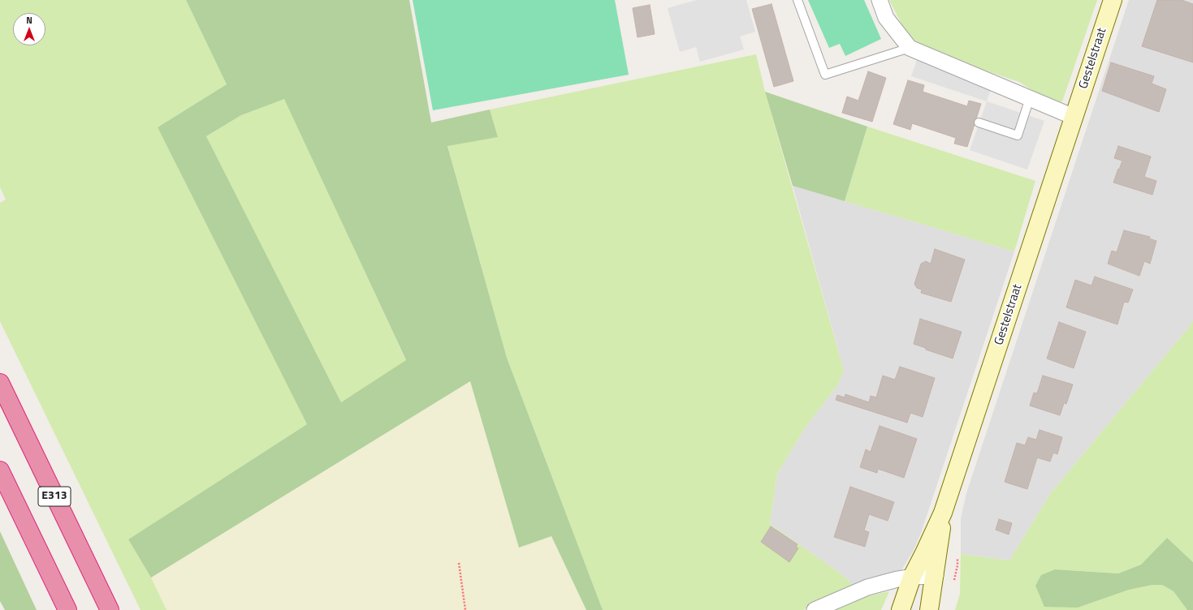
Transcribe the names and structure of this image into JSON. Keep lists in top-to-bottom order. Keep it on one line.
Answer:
{"streets":{"highway":["E313"],"main road":["Gestelstraat"]},"north":"top"}
